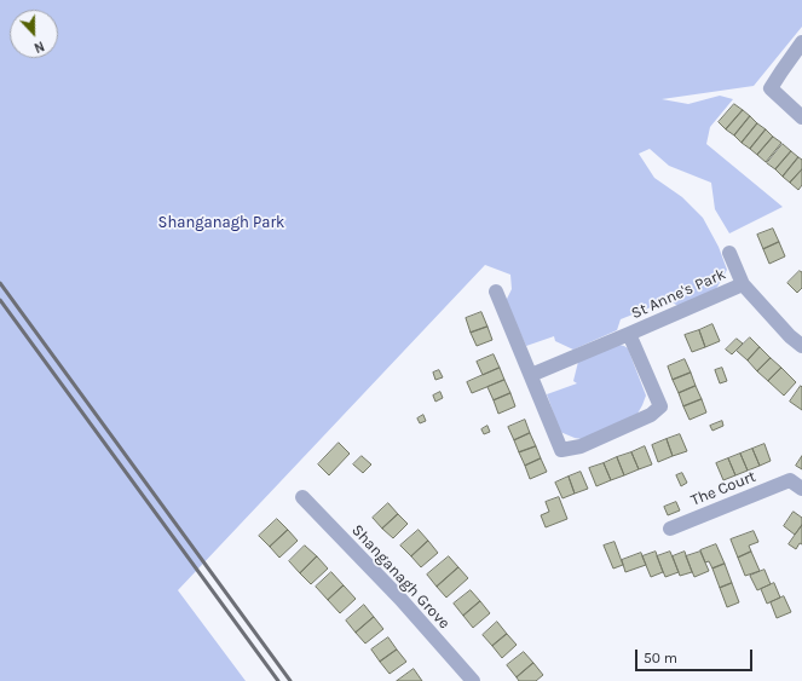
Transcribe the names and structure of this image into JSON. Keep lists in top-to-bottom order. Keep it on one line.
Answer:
{"streets":{"street":["St Anne's Park","The Court","Shanganagh Grove"]},"parks":["Shanganagh Park"],"scale_bar":"50 m","north":"bottom"}
